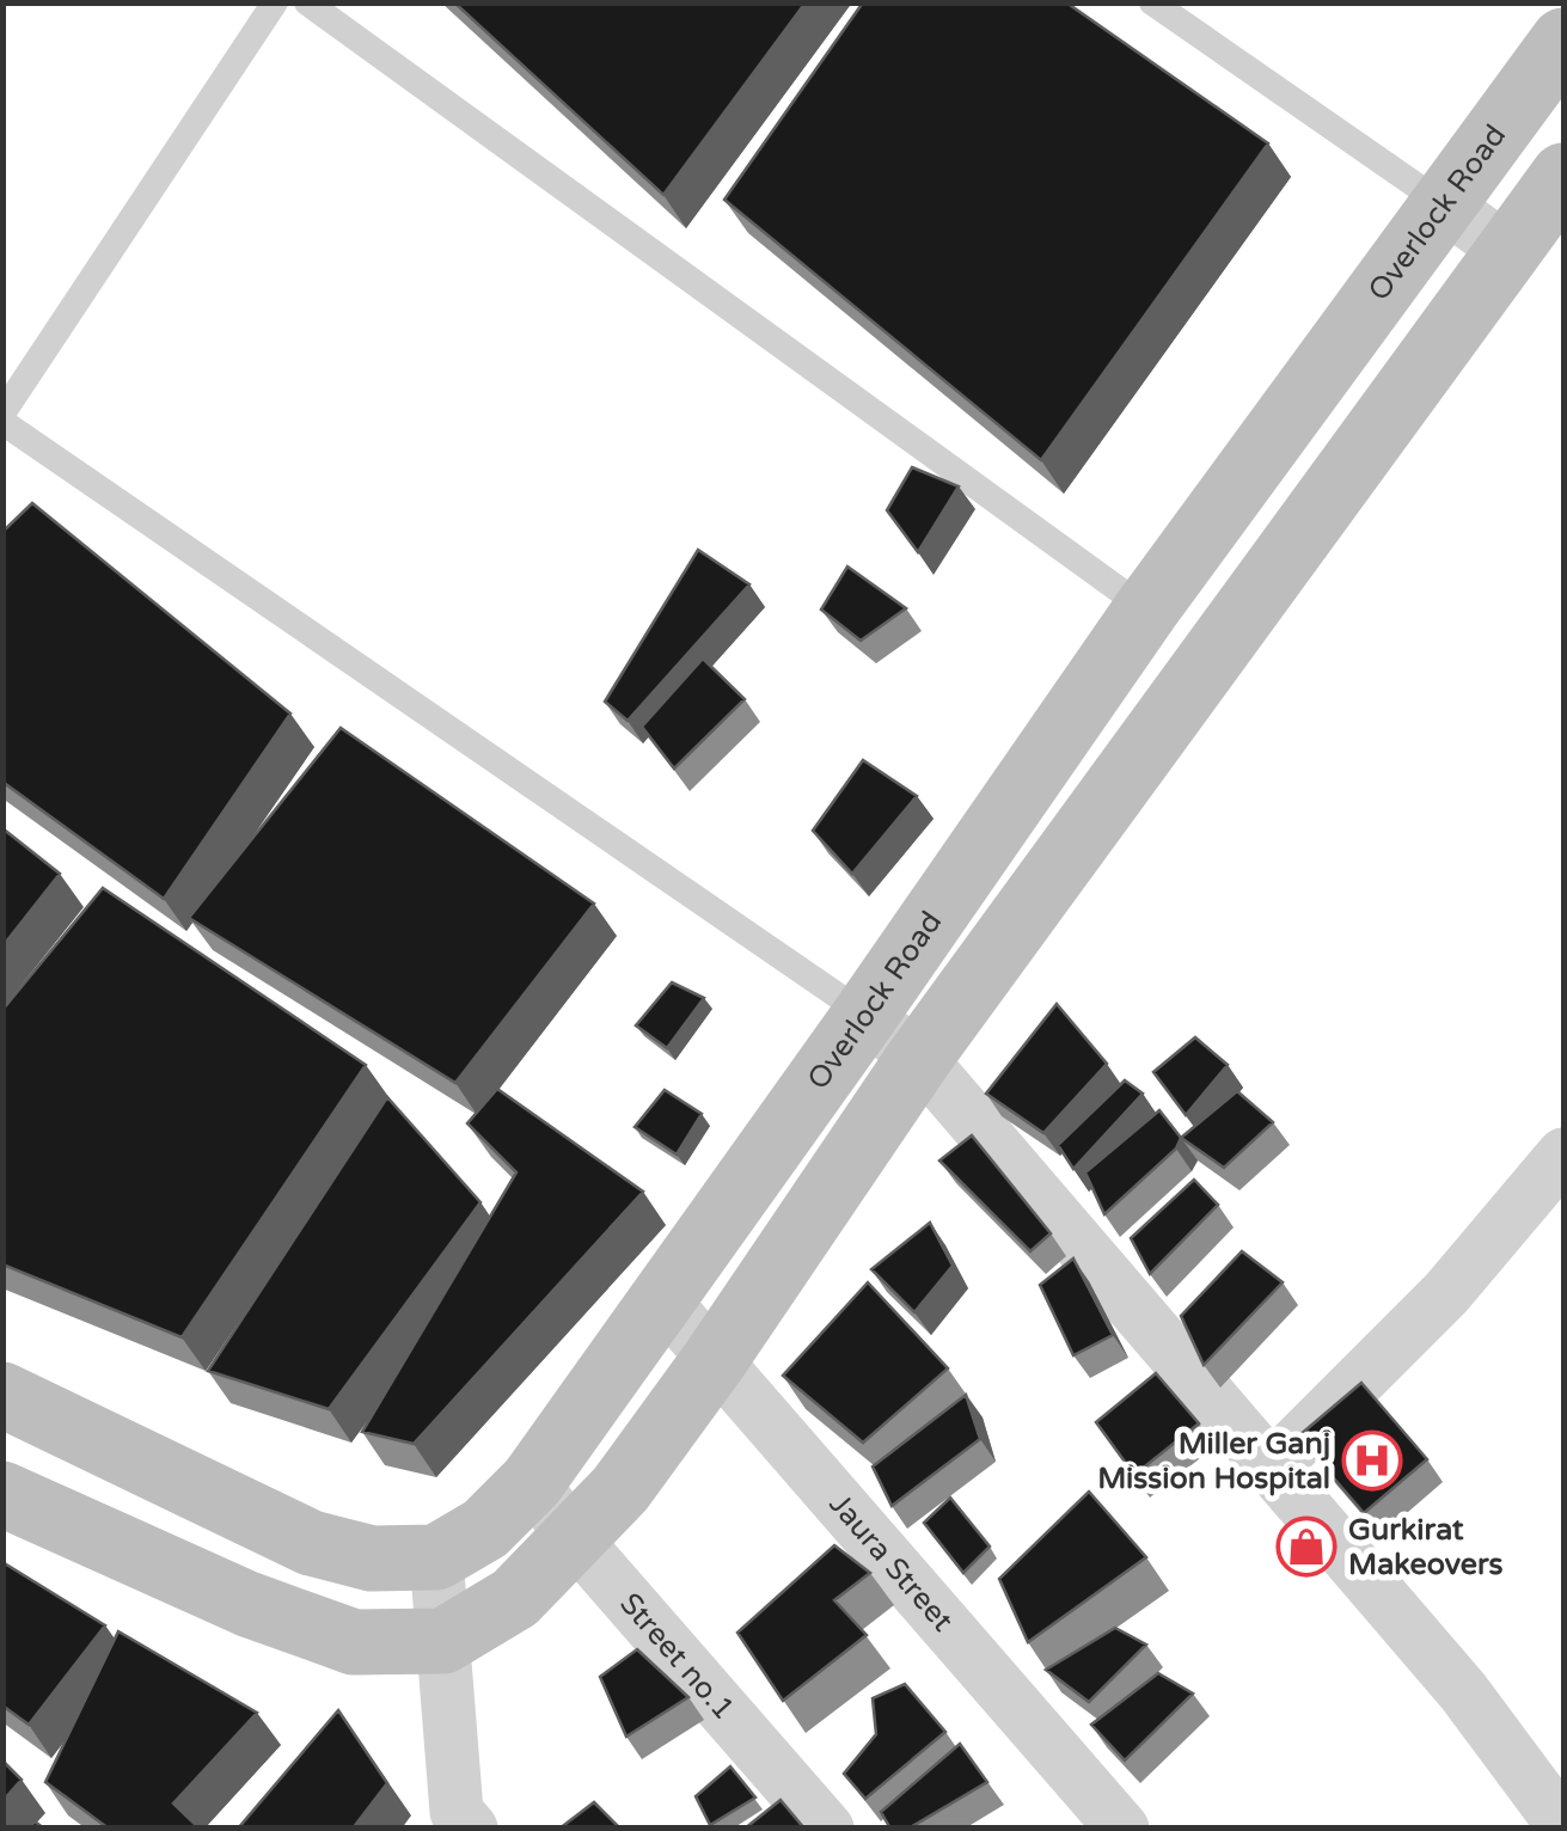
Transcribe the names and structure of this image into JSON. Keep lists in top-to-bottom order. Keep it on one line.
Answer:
{"streets":{"street":["Overlock Road","Jaura Street","Street no.1"]},"crossings":[["Overlock Road","Jaura Street"],["Overlock Road","Street no.1"]],"places":{"hospital":["Miller Ganj Mission Hospital"],"shop":["Gurkirat Makeovers"]}}
